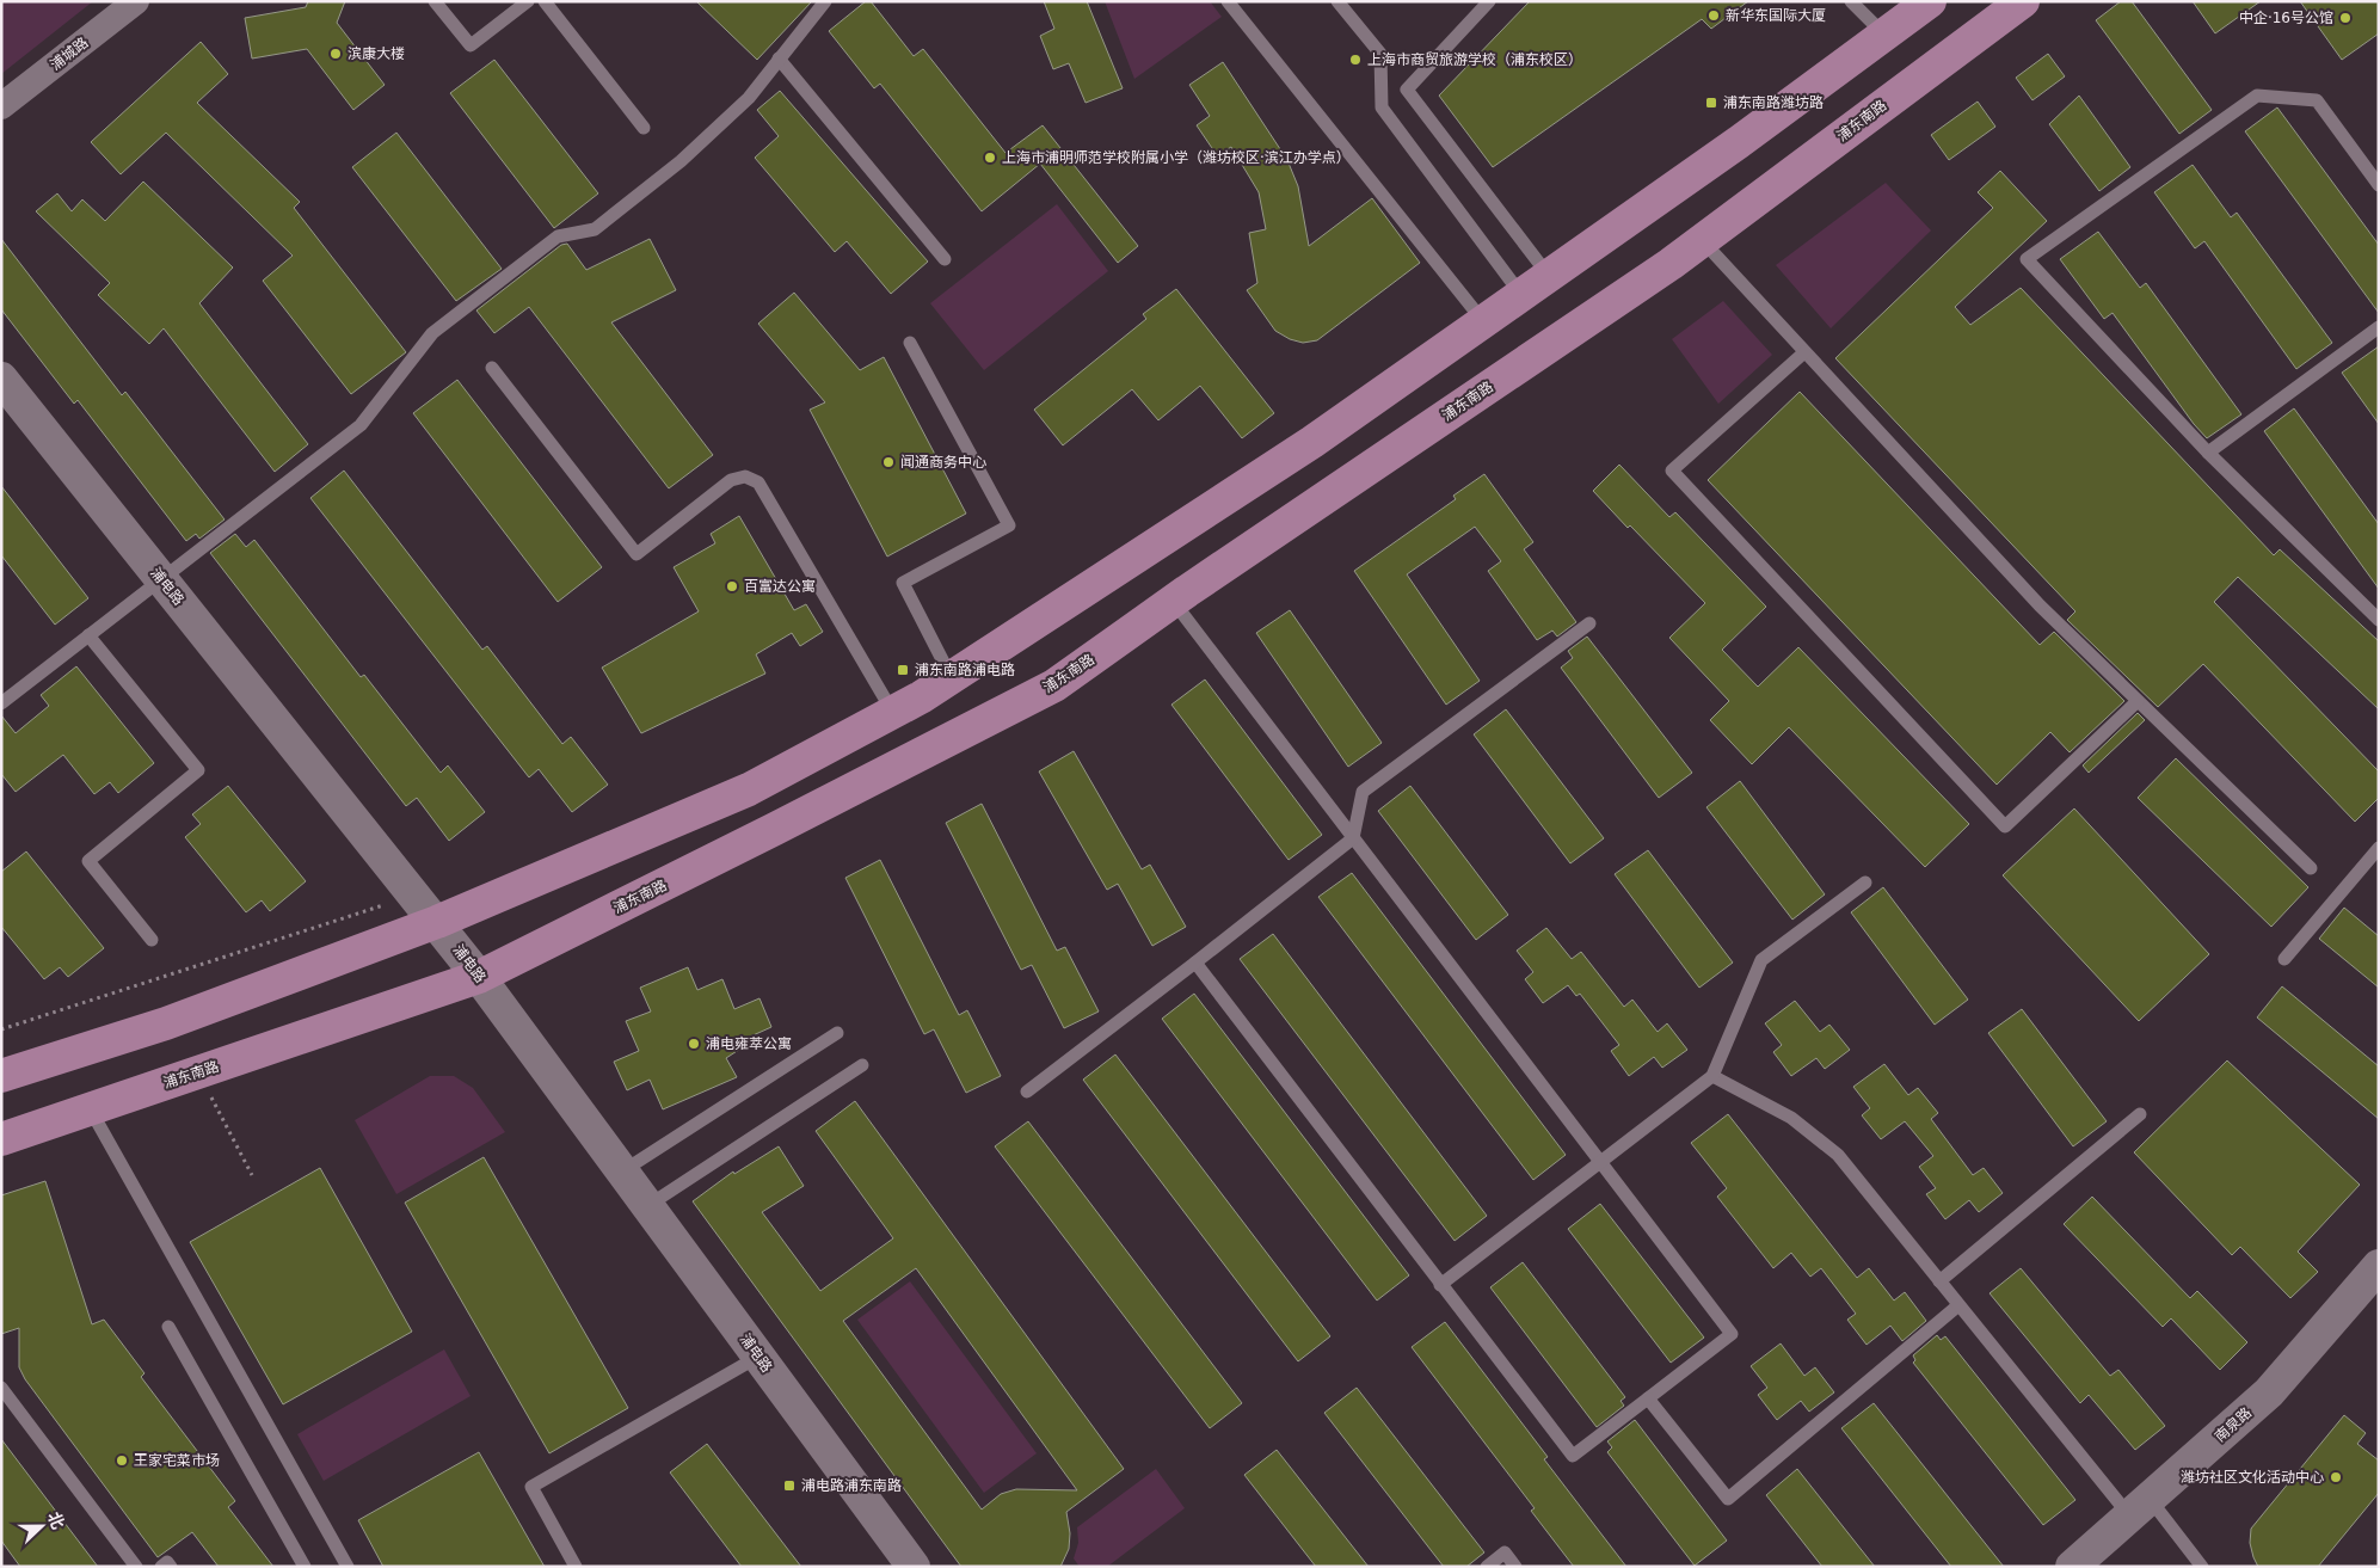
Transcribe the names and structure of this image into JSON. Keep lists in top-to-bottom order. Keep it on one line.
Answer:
{"streets":{"main road":["浦东南路"],"street":["浦城路","浦电路","南泉路"]},"crossings":[["浦东南路","浦电路"]],"places":{"other":["新华东国际大厦","中企·16号公馆","滨康大楼","上海市商贸旅游学校（浦东校区）","上海市浦明师范学校附属小学（潍坊校区·滨江办学点）","闻通商务中心","百富达公寓","浦电雍萃公寓","王家宅菜市场","潍坊社区文化活动中心"],"transit":["浦东南路潍坊路","浦东南路浦电路","浦电路浦东南路"]},"north":"right"}
